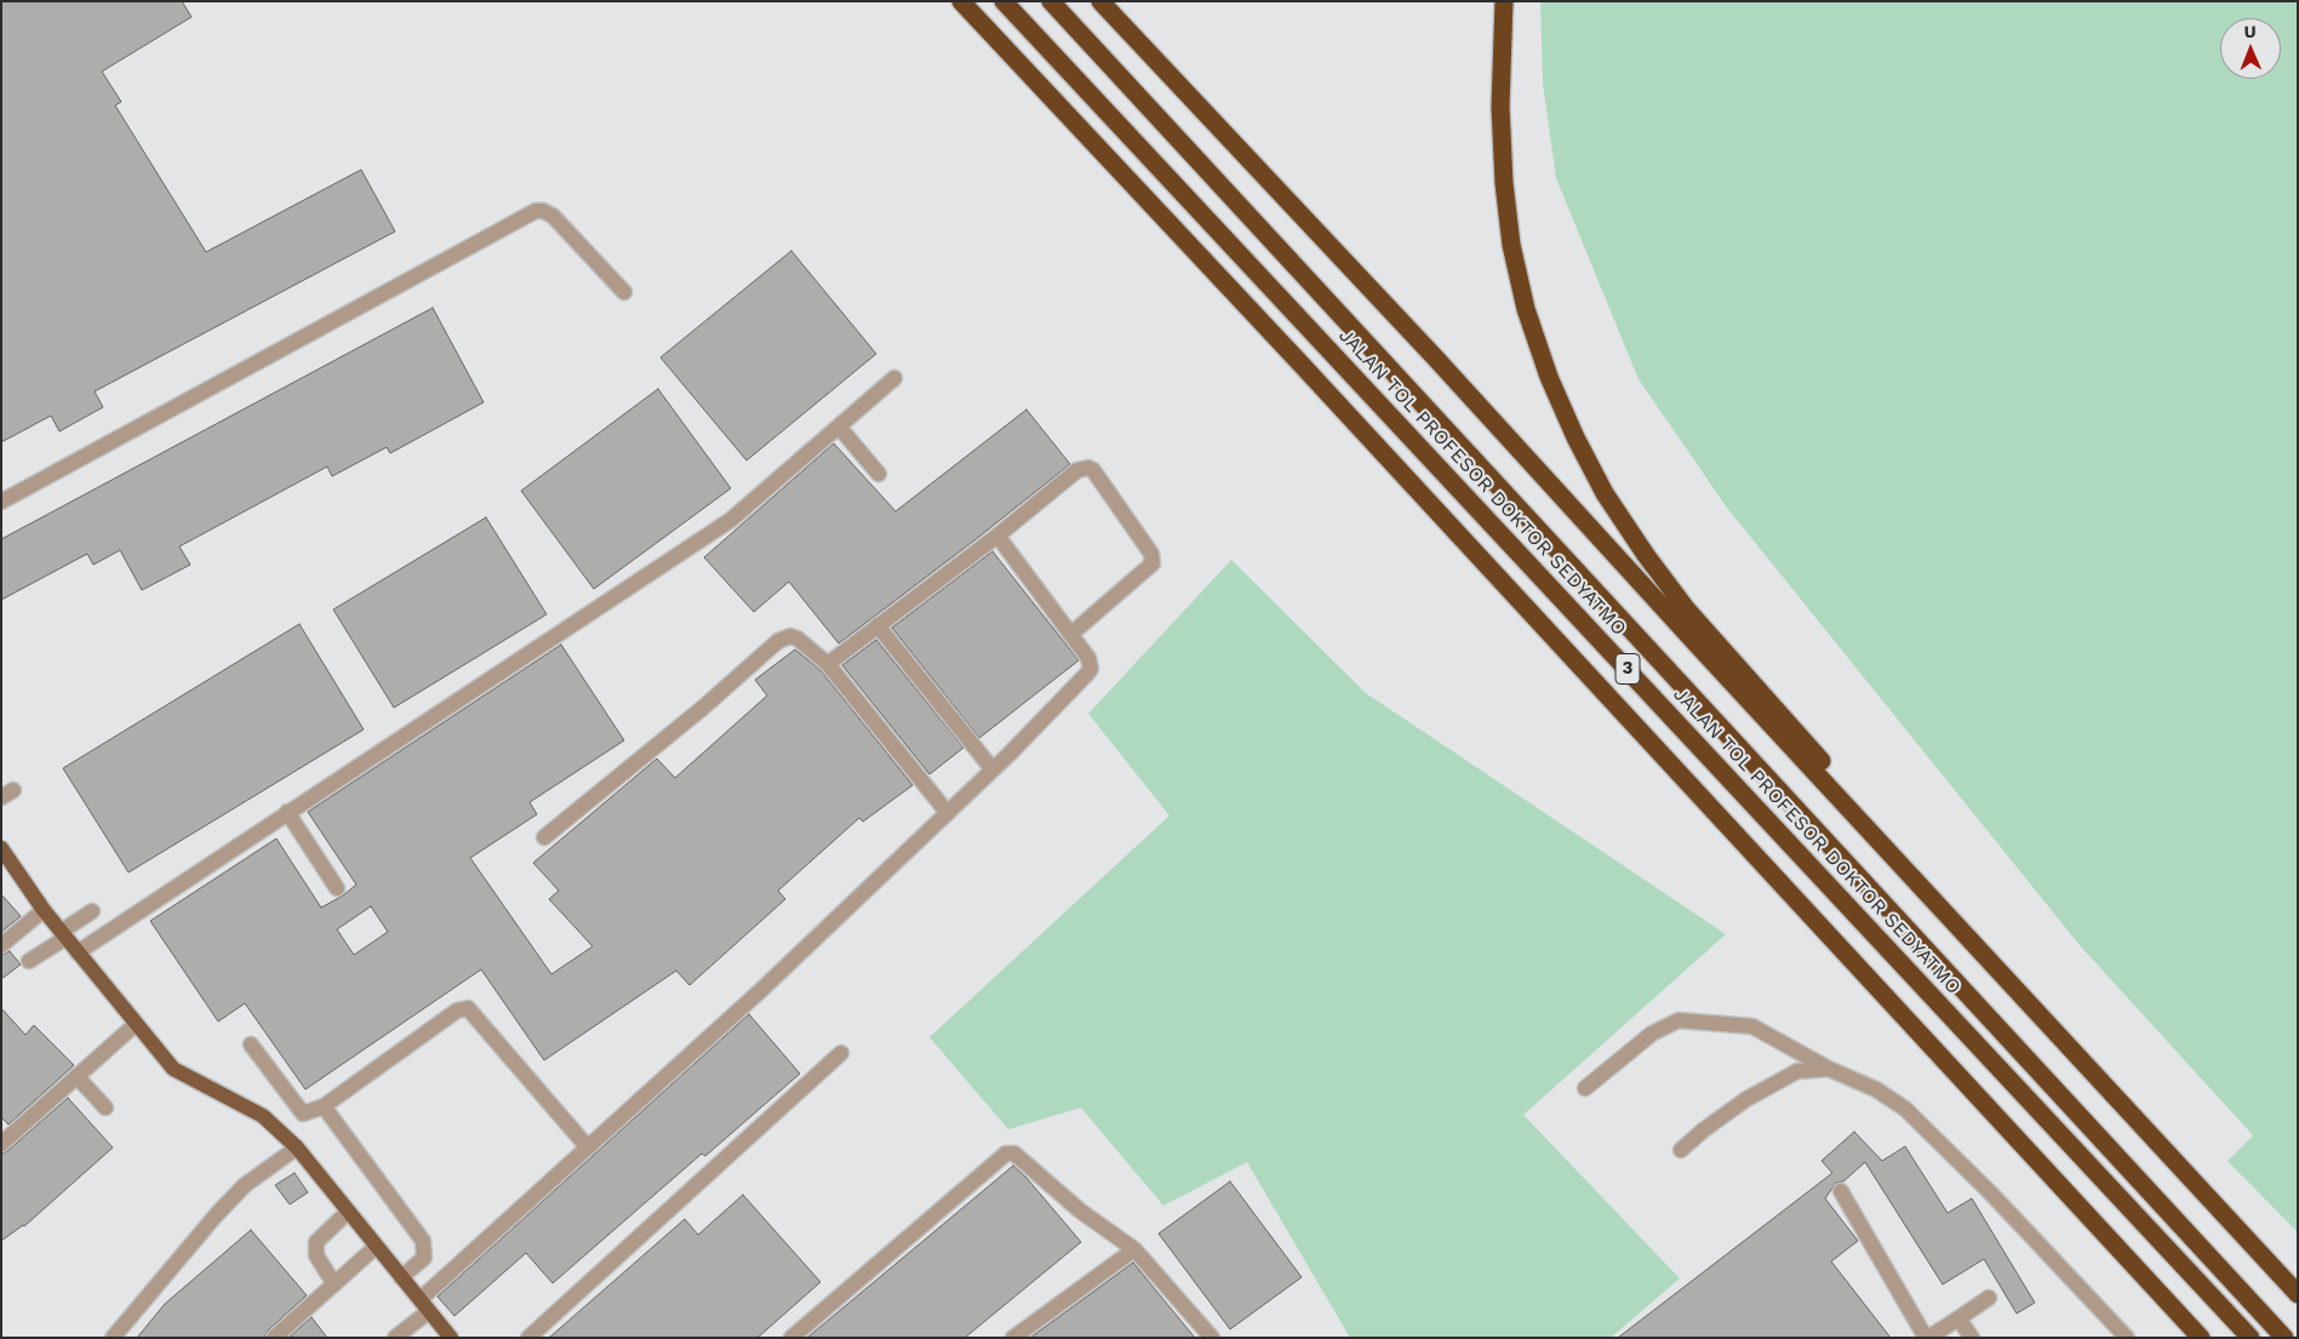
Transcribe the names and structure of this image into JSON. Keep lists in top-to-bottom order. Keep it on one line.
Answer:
{"streets":{"highway":["JALAN TOL PROFESOR DOKTOR SEDYATMO","3"]},"north":"top"}
